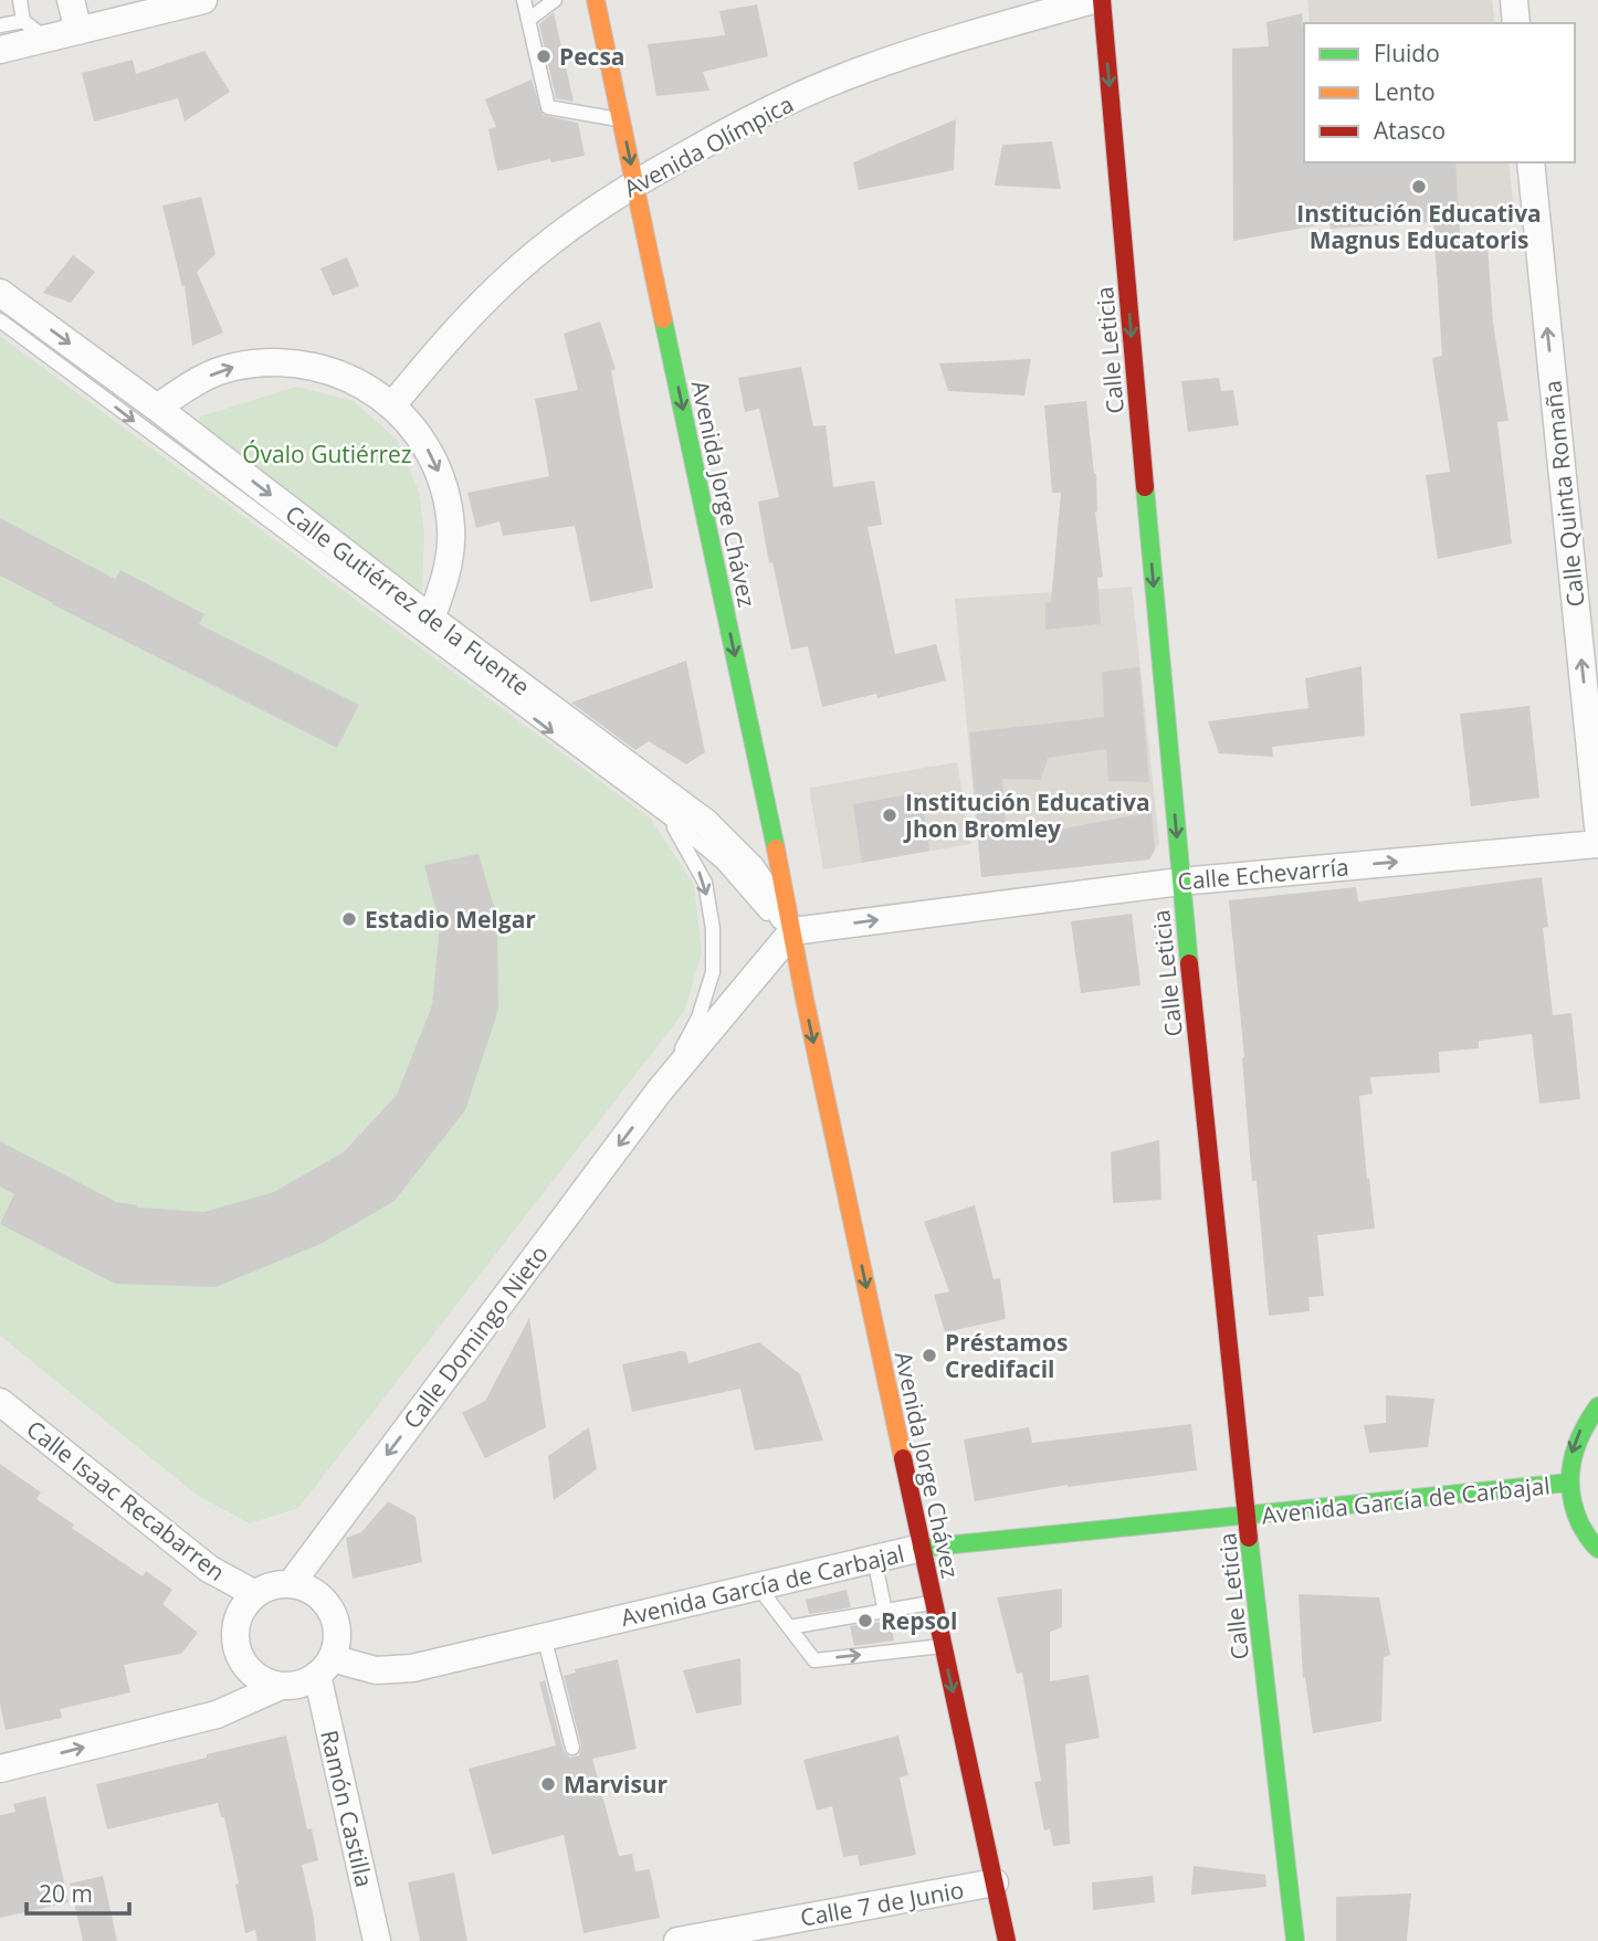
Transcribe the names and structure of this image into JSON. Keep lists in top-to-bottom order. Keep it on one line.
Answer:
{"streets":{"street":["Avenida Olímpica","Calle Leticia","Avenida Jorge Chávez","Calle Quinta Romaña","Calle Gutiérrez de la Fuente","Calle Echevarría","Calle Domingo Nieto","Calle Isaac Recabarren","Avenida García de Carbajal","Ramón Castilla","Calle 7 de Junio"]},"crossings":[["Avenida Olímpica","Avenida Jorge Chávez"],["Calle Leticia","Calle Echevarría"],["Calle Leticia","Avenida García de Carbajal"],["Avenida Jorge Chávez","Calle Gutiérrez de la Fuente"],["Avenida Jorge Chávez","Calle Echevarría"],["Avenida Jorge Chávez","Calle Domingo Nieto"],["Avenida Jorge Chávez","Avenida García de Carbajal"],["Avenida Jorge Chávez","Calle 7 de Junio"],["Calle Gutiérrez de la Fuente","Calle Echevarría"],["Calle Gutiérrez de la Fuente","Calle Domingo Nieto"],["Calle Echevarría","Calle Domingo Nieto"],["Calle Domingo Nieto","Calle Isaac Recabarren"],["Calle Domingo Nieto","Avenida García de Carbajal"],["Calle Domingo Nieto","Ramón Castilla"],["Calle Isaac Recabarren","Avenida García de Carbajal"],["Calle Isaac Recabarren","Ramón Castilla"],["Avenida García de Carbajal","Ramón Castilla"]],"one_way":["Calle Leticia","Avenida Jorge Chávez","Calle Quinta Romaña","Calle Gutiérrez de la Fuente","Calle Echevarría","Calle Domingo Nieto"],"parks":["Óvalo Gutiérrez"],"places":["Pecsa","Institución Educativa Magnus Educatoris","Institución Educativa Jhon Bromley","Estadio Melgar","Préstamos Credifacil","Repsol","Marvisur"],"legend":["Fluido","Lento","Atasco"],"scale_bar":"20 m"}
